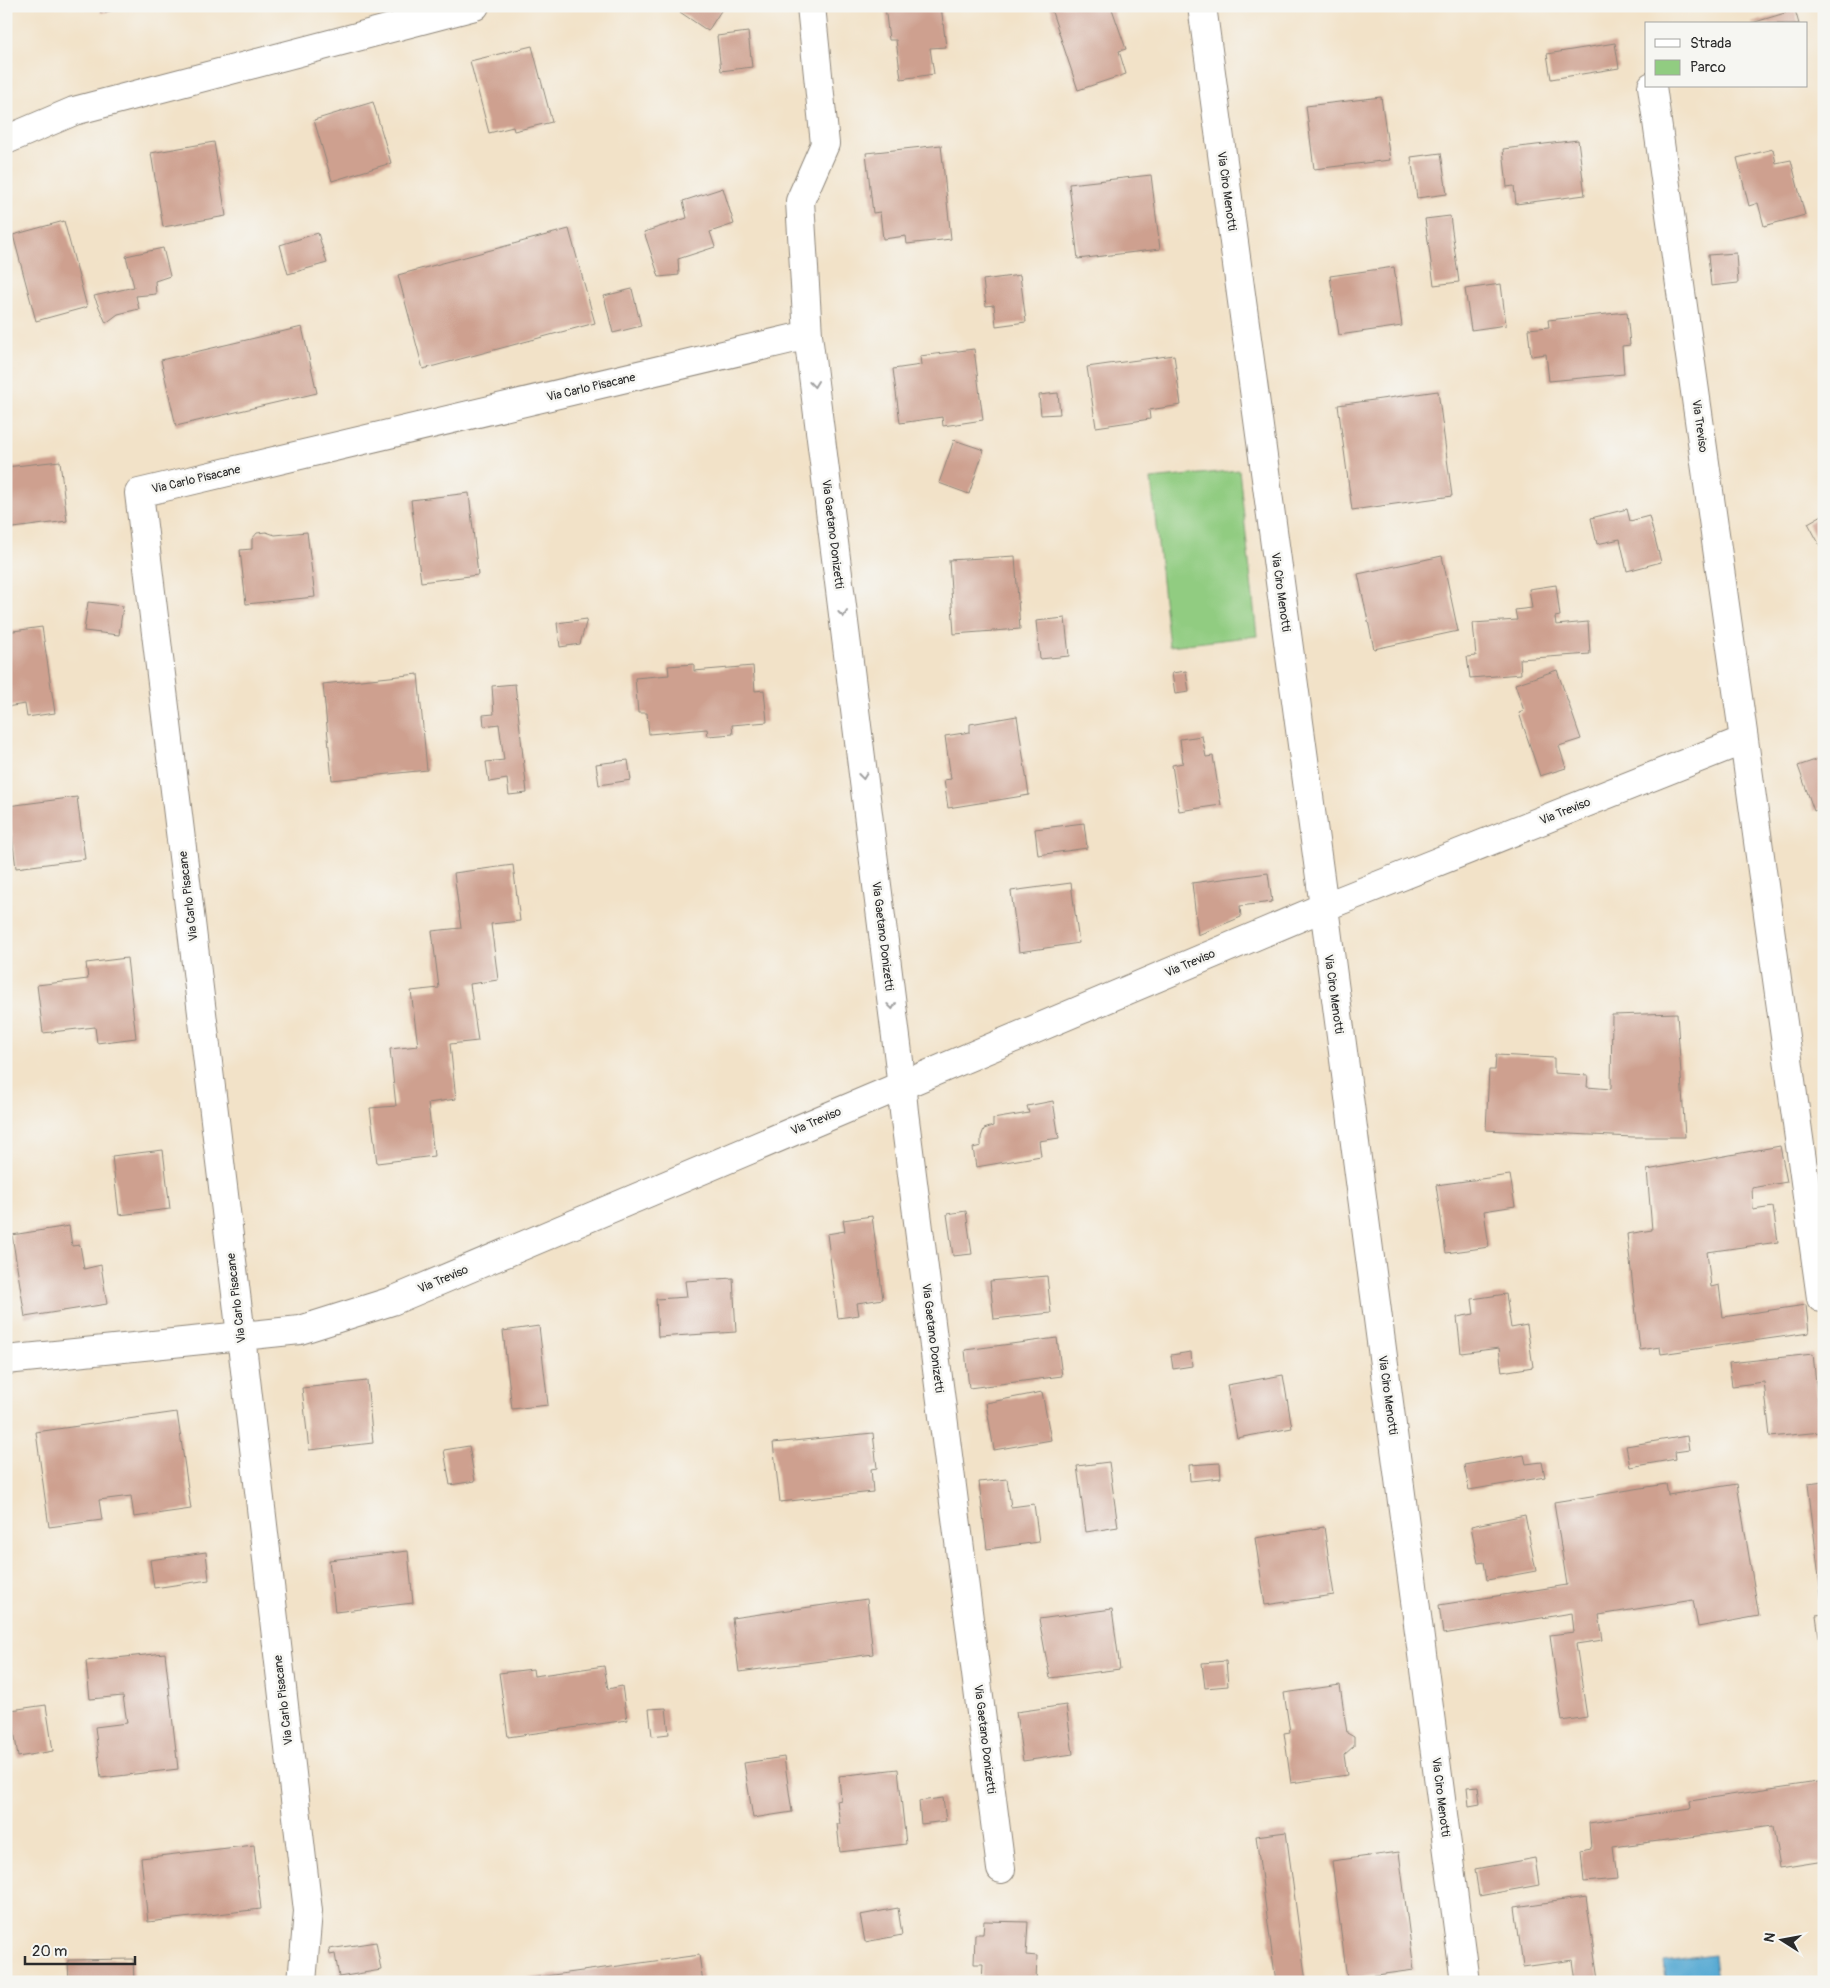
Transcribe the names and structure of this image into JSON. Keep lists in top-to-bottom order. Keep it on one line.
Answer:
{"streets":{"street":["Via Ciro Menotti","Via Carlo Pisacane","Via Treviso","Via Gaetano Donizetti"]},"crossings":[["Via Ciro Menotti","Via Treviso"],["Via Carlo Pisacane","Via Treviso"],["Via Carlo Pisacane","Via Gaetano Donizetti"],["Via Treviso","Via Gaetano Donizetti"]],"one_way":["Via Gaetano Donizetti"],"legend":["Strada","Parco"],"scale_bar":"20 m","north":"left"}
